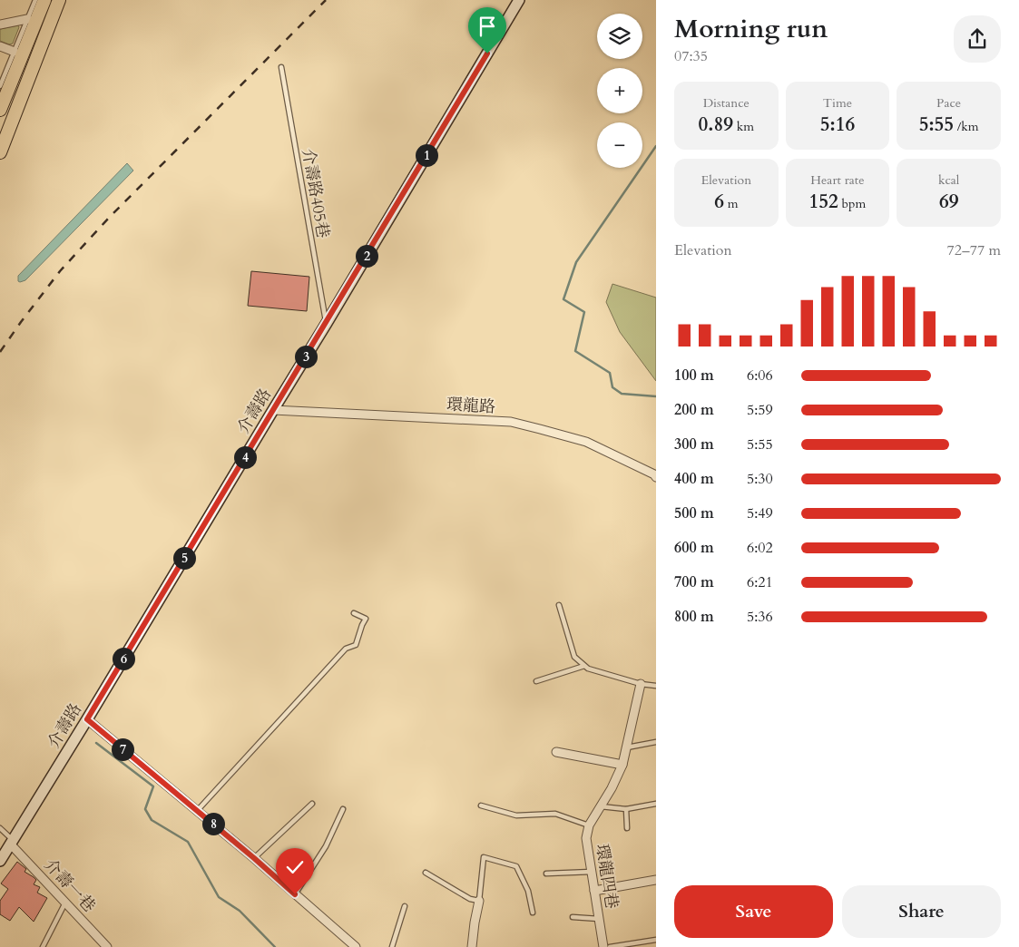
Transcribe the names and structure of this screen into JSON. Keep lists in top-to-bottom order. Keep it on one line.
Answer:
{"streets":{"main road":["介壽路"],"street":["環龍路","環龍四巷","介壽一巷"],"lane":["介壽路405巷"]},"crossings":[["介壽路405巷","介壽路"],["環龍路","介壽路"],["介壽路","介壽一巷"]],"page":{"heading":["Morning run","07:35"],"map_buttons":["+","−"],"stats":[["Distance","0.89 km"],["Time","5:16"],["Pace","5:55 /km"],["Elevation","6 m"],["Heart rate","152 bpm"],["kcal","69"]],"pins":["1","2","3","4","5","6","7","8"],"chart":["Elevation","72–77 m"],"list":[{"name":"100 m","note":"6:06"},{"name":"200 m","note":"5:59"},{"name":"300 m","note":"5:55"},{"name":"400 m","note":"5:30"},{"name":"500 m","note":"5:49"},{"name":"600 m","note":"6:02"},{"name":"700 m","note":"6:21"},{"name":"800 m","note":"5:36"}],"buttons":["Save","Share"]}}
